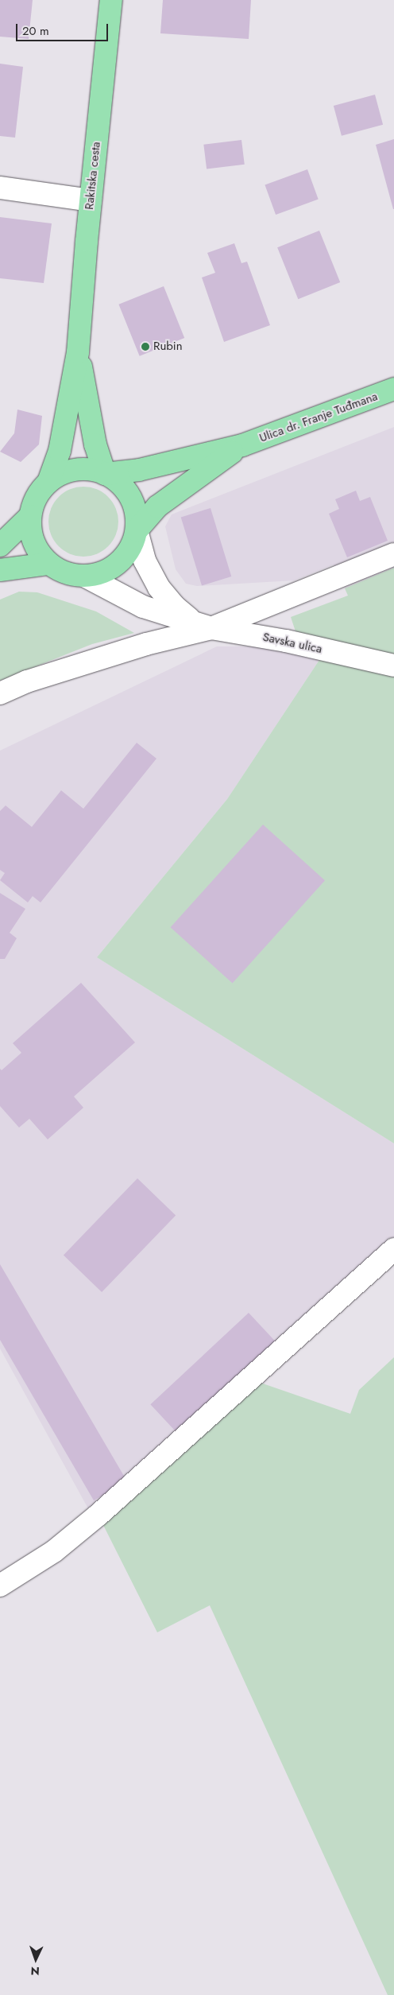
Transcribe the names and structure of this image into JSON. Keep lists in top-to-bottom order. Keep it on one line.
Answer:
{"streets":{"main road":["Rakitska cesta","Ulica dr. Franje Tuđmana"],"street":["Savska ulica"]},"crossings":[["Rakitska cesta","Ulica dr. Franje Tuđmana"],["Rakitska cesta","Savska ulica"],["Ulica dr. Franje Tuđmana","Savska ulica"]],"places":["Rubin"],"scale_bar":"20 m","north":"bottom"}
